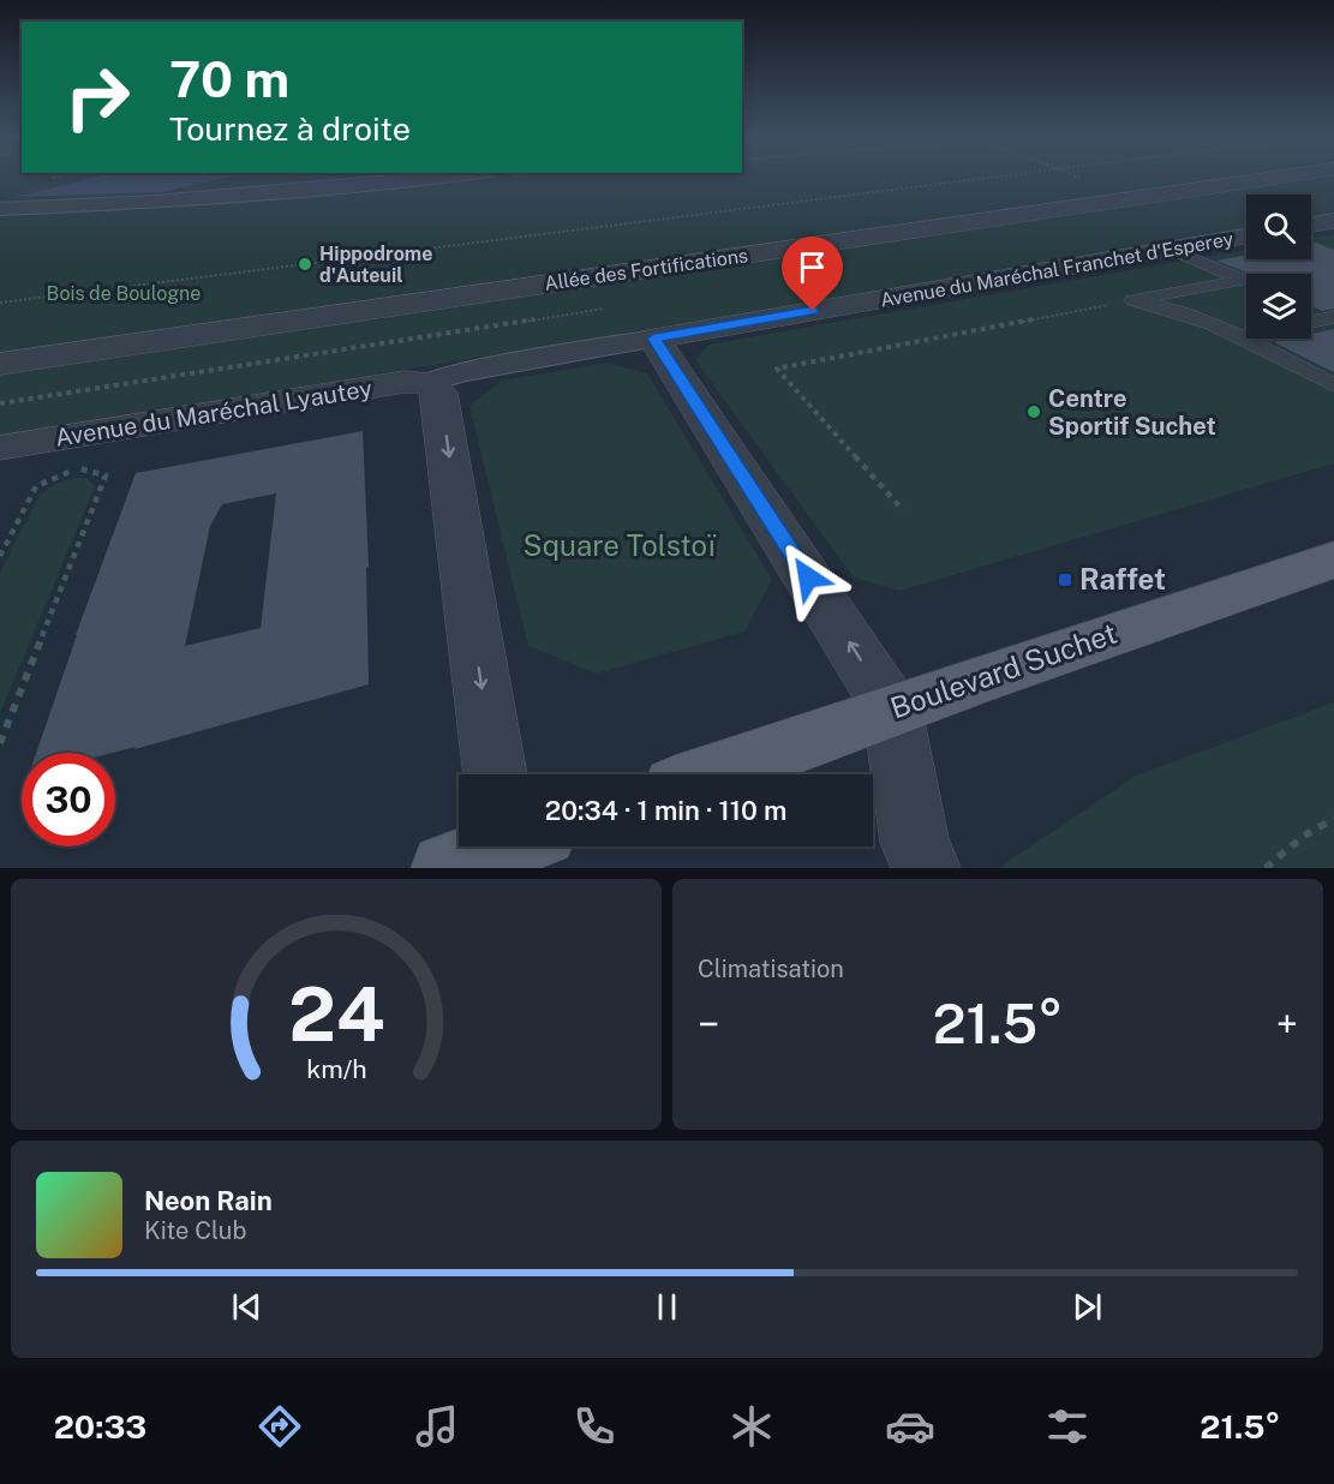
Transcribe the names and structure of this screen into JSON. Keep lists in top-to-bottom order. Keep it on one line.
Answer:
{"streets":{"main road":["Boulevard Suchet"],"street":["Allée des Fortifications","Avenue du Maréchal Franchet d'Esperey","Avenue du Maréchal Lyautey"]},"crossings":[["Avenue du Maréchal Franchet d'Esperey","Avenue du Maréchal Lyautey"]],"parks":["Bois de Boulogne","Square Tolstoï"],"places":{"other":["Hippodrome d'Auteuil","Centre Sportif Suchet"],"transit":["Raffet"]},"page":{"turn":["70 m","Tournez à droite"],"limit":"30","trip":"20:34 · 1 min · 110 m","tile":"Climatisation","heat":["−","21.5°","+"],"song":["Neon Rain","Kite Club"],"tabs":["20:33","21.5°"],"gauge":["24","km/h"]}}
